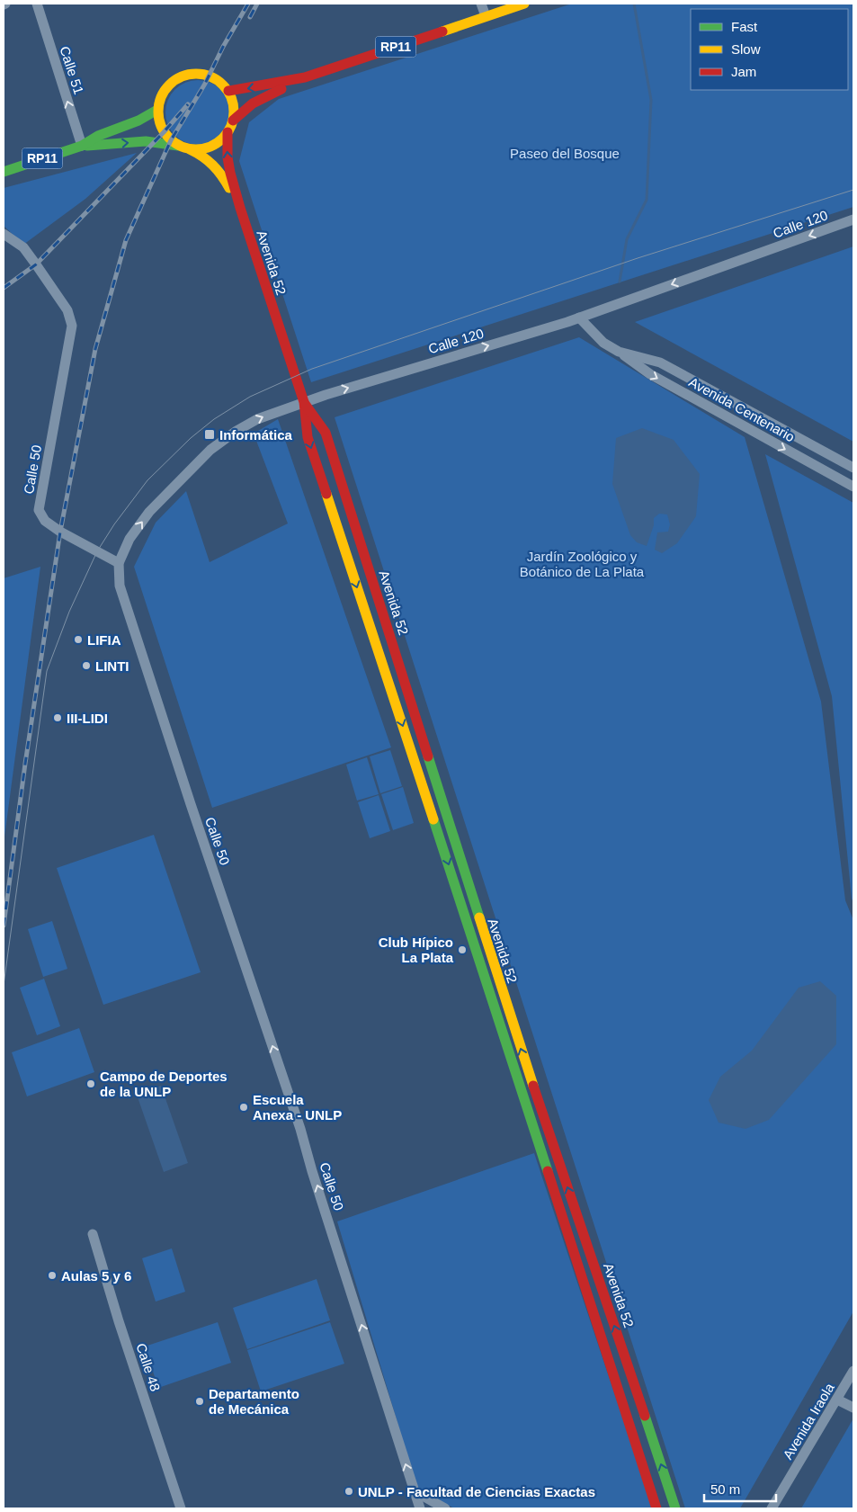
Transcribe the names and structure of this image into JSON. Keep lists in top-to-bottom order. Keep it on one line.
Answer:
{"streets":{"main road":["RP11","Avenida 52"],"street":["Calle 51","Calle 120","Avenida Centenario","Calle 50","Calle 48","Avenida Iraola"]},"crossings":[["RP11","Calle 51"],["RP11","Avenida 52"],["Calle 120","Avenida 52"],["Calle 120","Avenida Centenario"],["Calle 120","Calle 50"]],"one_way":["Calle 51","Calle 50"],"parks":["Paseo del Bosque","Jardín Zoológico y Botánico de La Plata"],"places":{"transit":["Informática"],"other":["LIFIA","LINTI","III-LIDI","Club Hípico La Plata","Campo de Deportes de la UNLP","Escuela Anexa - UNLP","Aulas 5 y 6","Departamento de Mecánica","UNLP - Facultad de Ciencias Exactas"]},"legend":["Fast","Slow","Jam"],"scale_bar":"50 m"}
